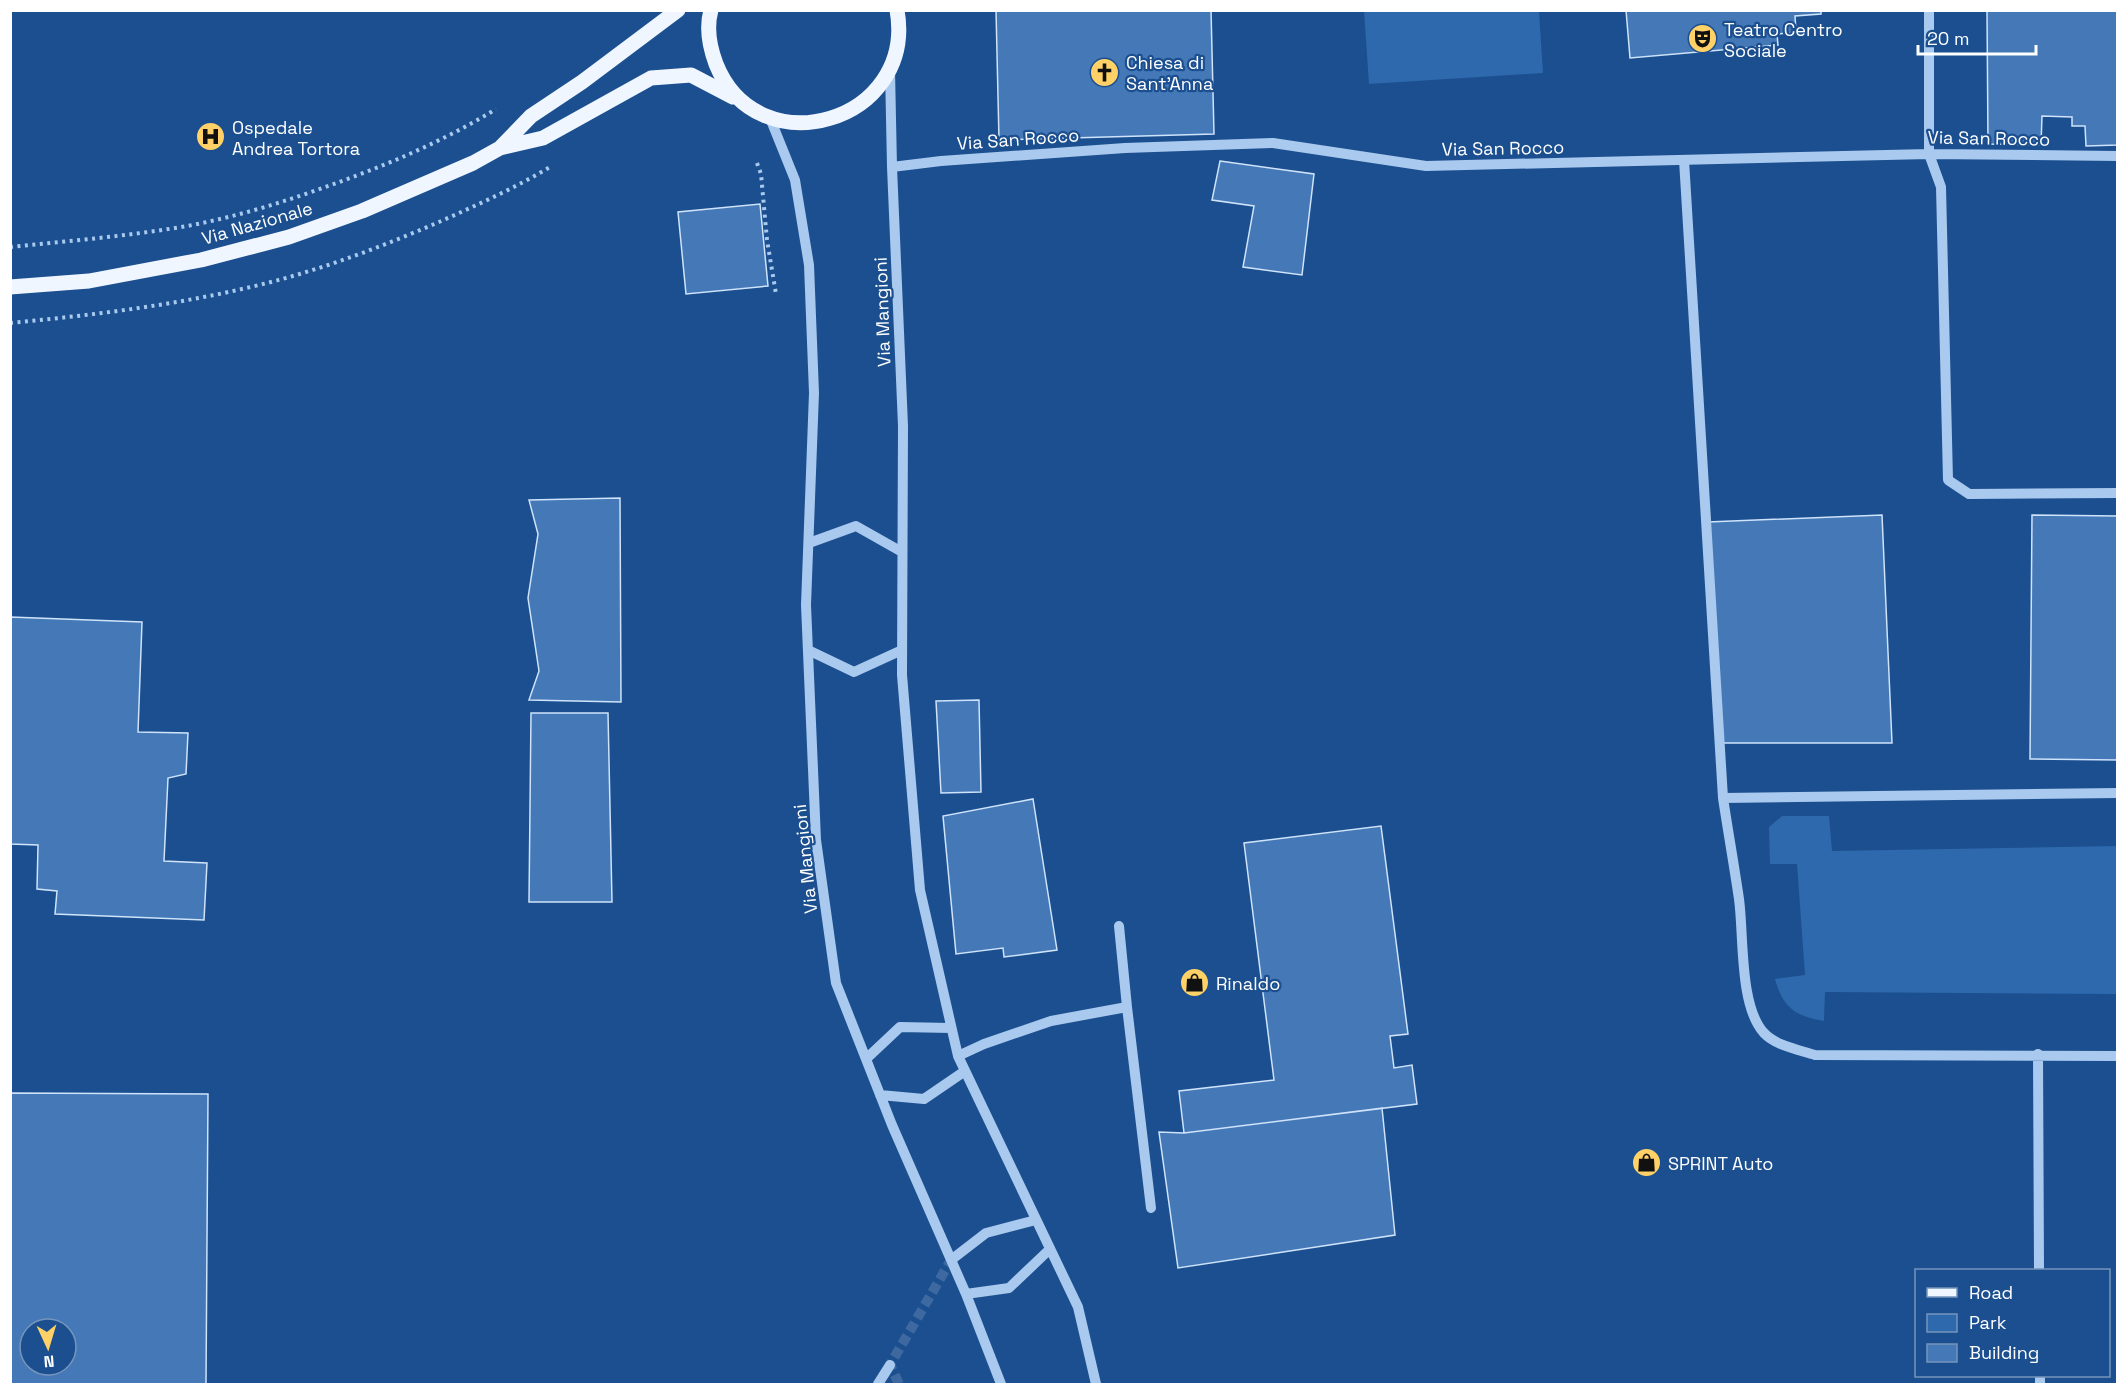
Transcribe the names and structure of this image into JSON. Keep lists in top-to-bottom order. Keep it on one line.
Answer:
{"streets":{"main road":["Via Nazionale"],"street":["Via San Rocco","Via Mangioni"]},"crossings":[["Via San Rocco","Via Mangioni"],["Via Nazionale","Via Mangioni"]],"places":{"theatre":["Teatro Centro Sociale"],"church":["Chiesa di Sant'Anna"],"hospital":["Ospedale Andrea Tortora"],"shop":["Rinaldo","SPRINT Auto"]},"legend":["Road","Park","Building"],"scale_bar":"20 m","north":"bottom"}
